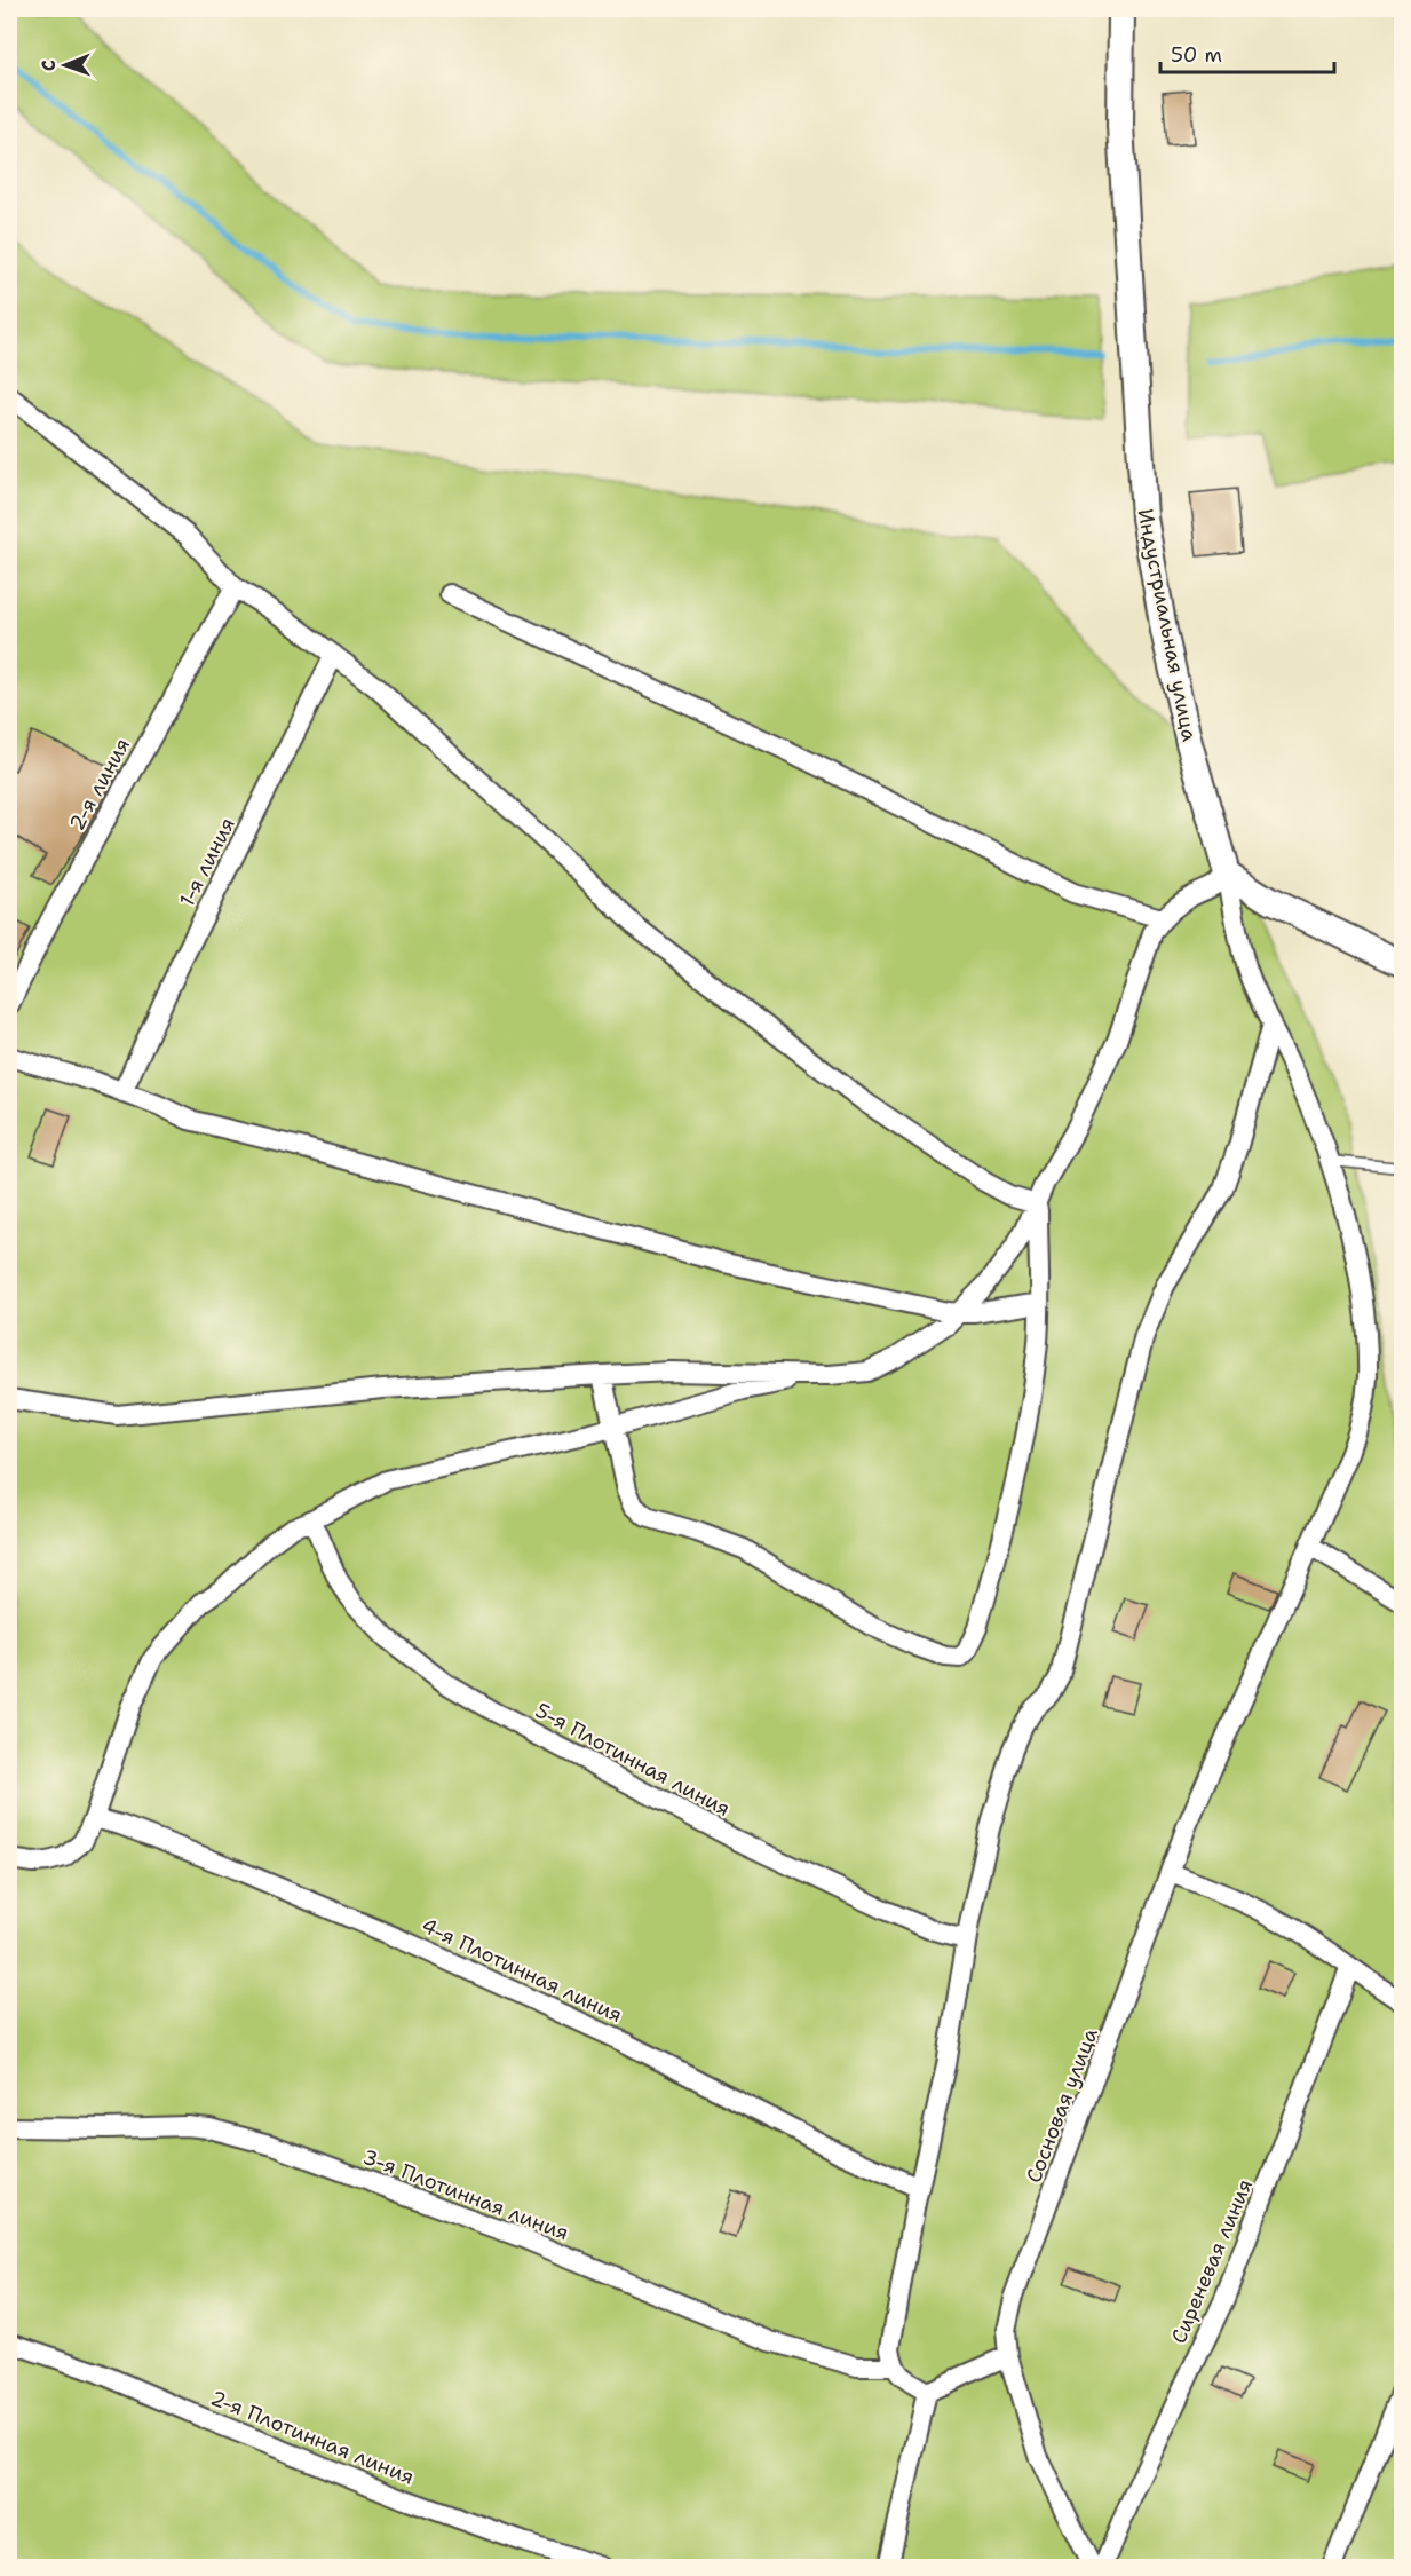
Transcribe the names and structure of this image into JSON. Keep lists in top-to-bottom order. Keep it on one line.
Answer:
{"streets":{"main road":["Индустриальная улица"],"street":["2-я линия","1-я линия","5-я Плотинная линия","4-я Плотинная линия","Сосновая улица","3-я Плотинная линия","Сиреневая линия","2-я Плотинная линия"]},"crossings":[["Индустриальная улица","Сосновая улица"]],"scale_bar":"50 m","north":"left"}
